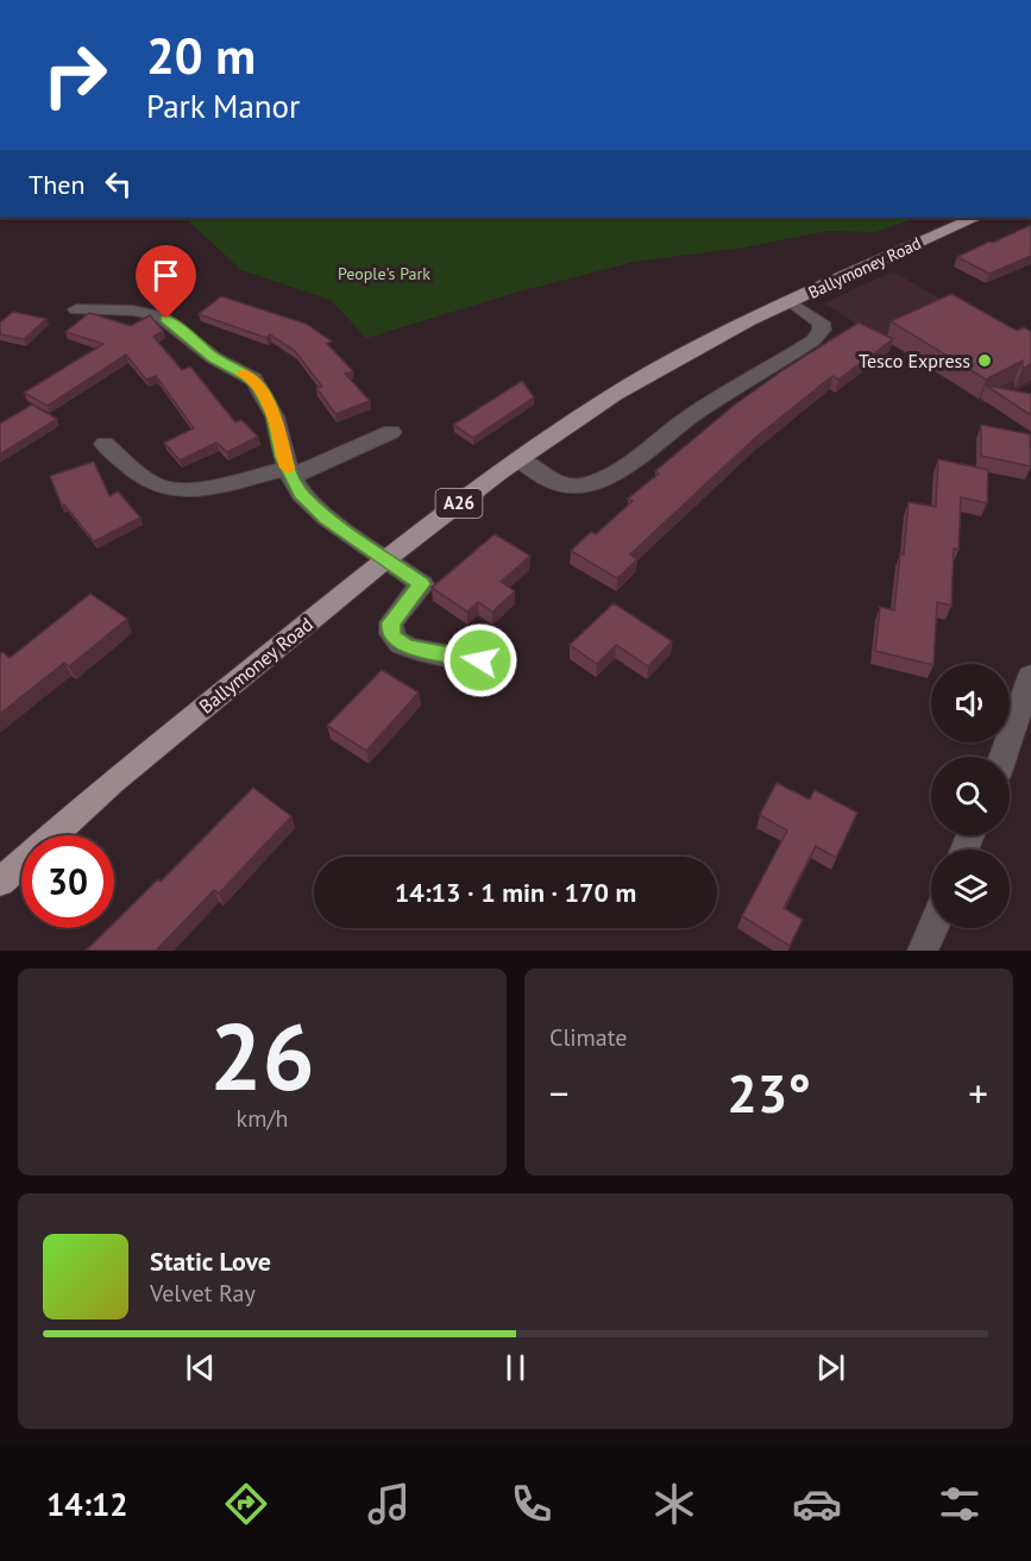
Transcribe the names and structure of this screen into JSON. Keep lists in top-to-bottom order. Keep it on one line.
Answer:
{"streets":{"main road":["Ballymoney Road","A26"]},"parks":["People's Park"],"places":["Tesco Express"],"page":{"turn":["20 m","Park Manor"],"then":"Then","limit":"30","trip":"14:13 · 1 min · 170 m","tile":[["26","km/h"],"Climate"],"heat":["−","23°","+"],"song":["Static Love","Velvet Ray"],"tabs":"14:12"}}
